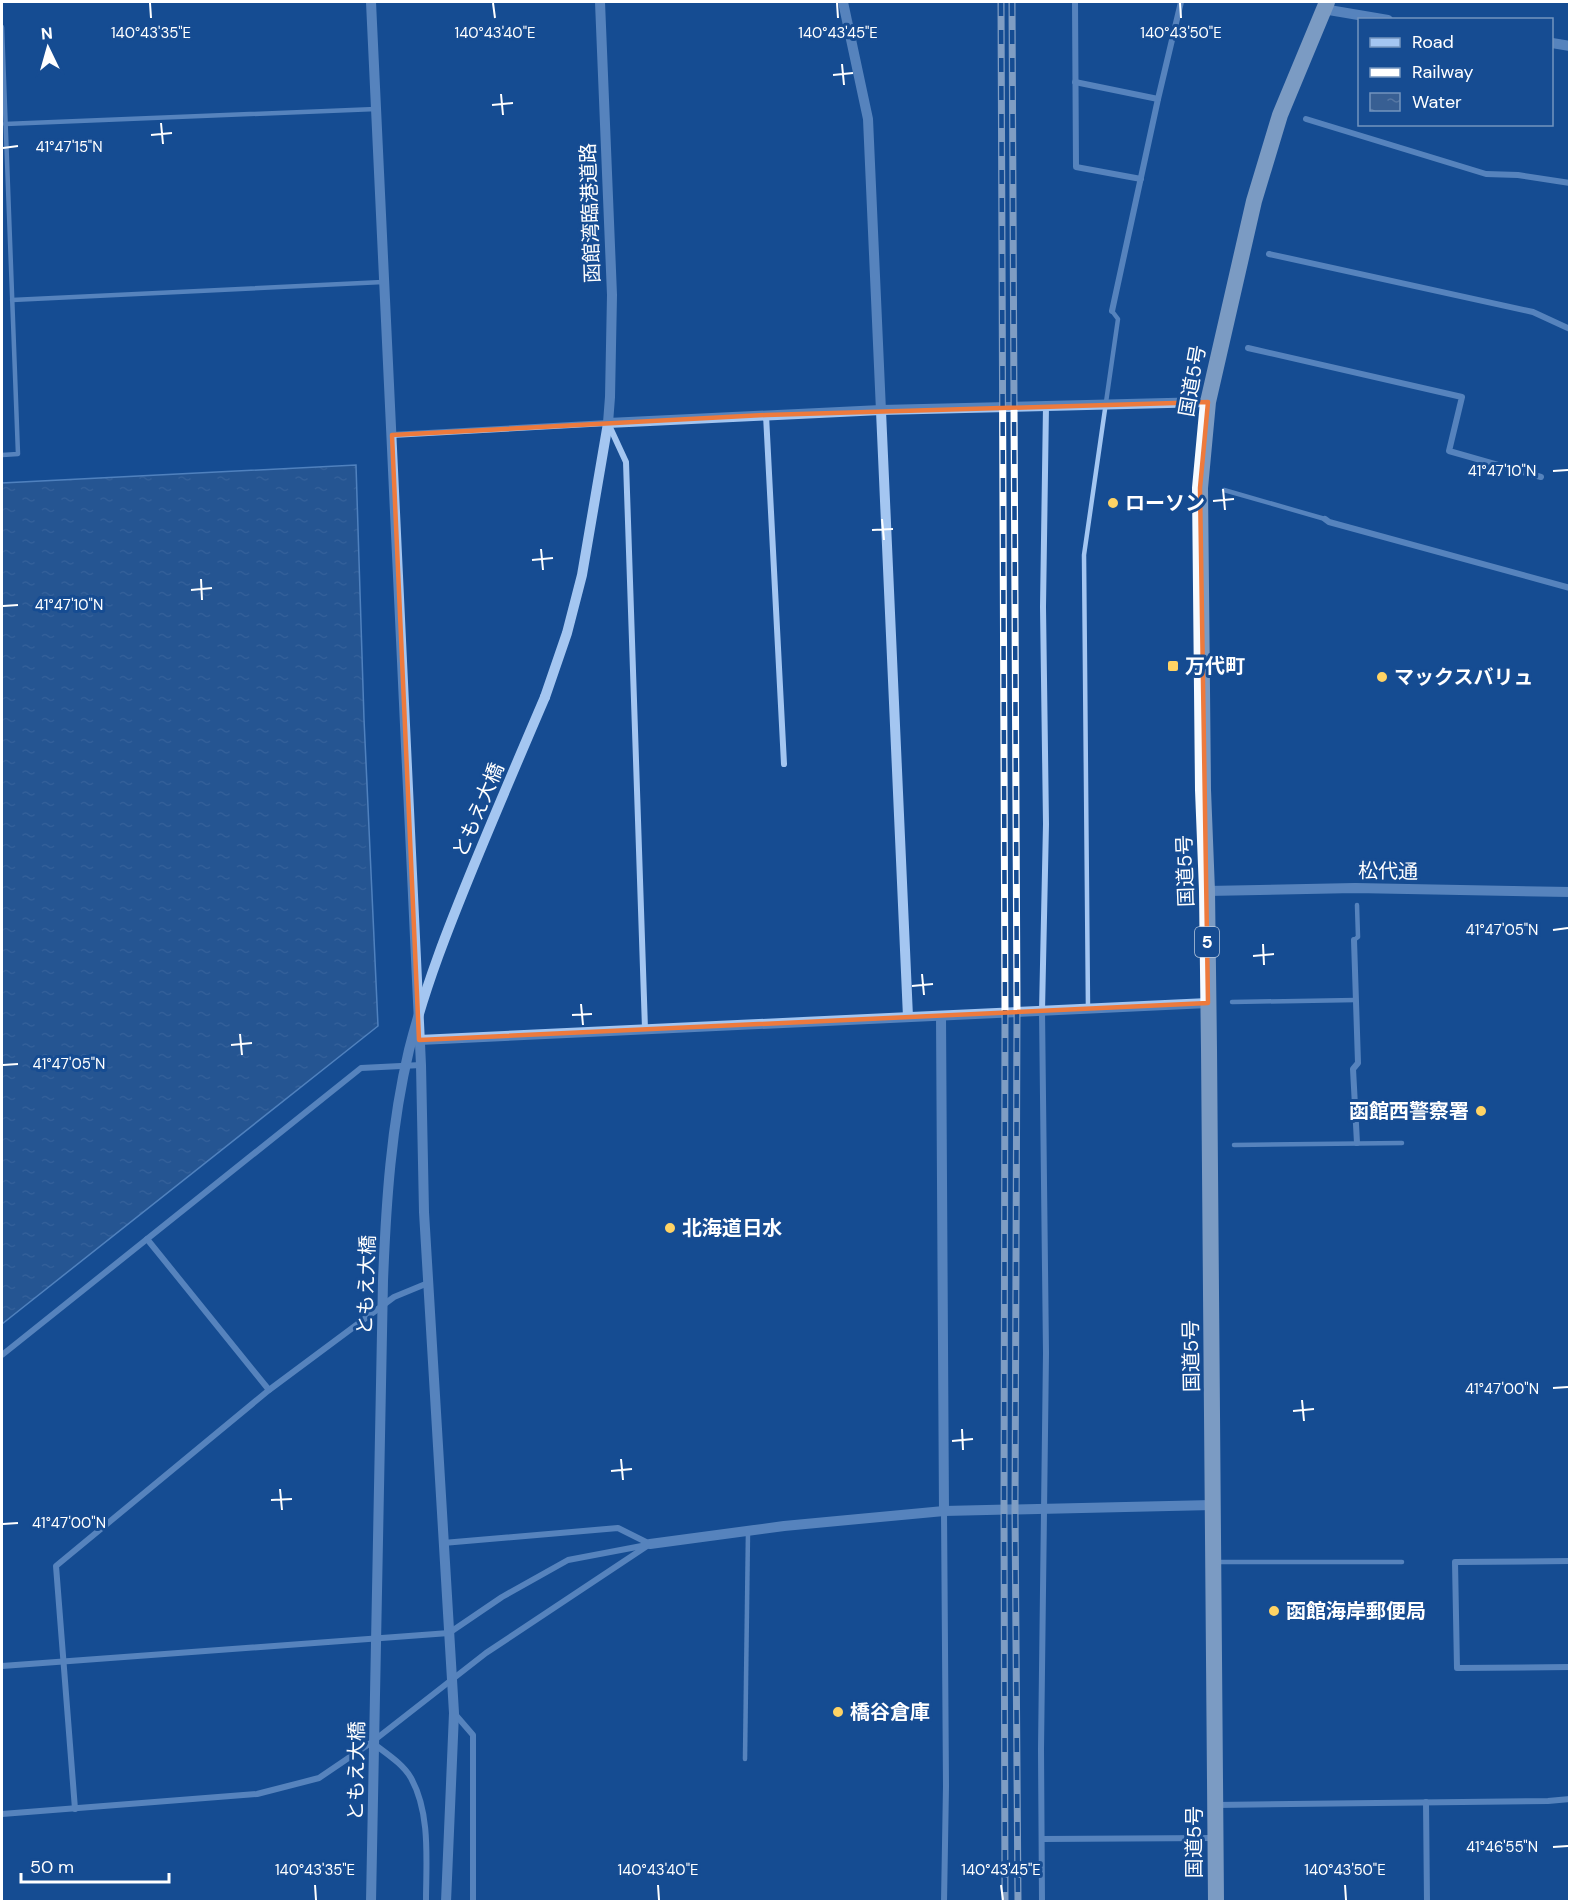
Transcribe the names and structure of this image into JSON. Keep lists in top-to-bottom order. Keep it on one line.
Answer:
{"streets":{"highway":["国道5号","5"],"street":["函館湾臨港道路","ともえ大橋","松代通"]},"crossings":[["函館湾臨港道路","ともえ大橋"],["国道5号","松代通"]],"places":{"other":["ローソン","マックスバリュ","函館西警察署","北海道日水","函館海岸郵便局","橋谷倉庫"],"transit":["万代町"]},"legend":["Road","Railway","Water"],"scale_bar":"50 m","north":"top","coordinates":["140°43'35\"E","140°43'40\"E","140°43'45\"E","140°43'50\"E","41°47'15\"N","41°47'10\"N","41°47'05\"N","41°47'00\"N","41°46'55\"N"]}
